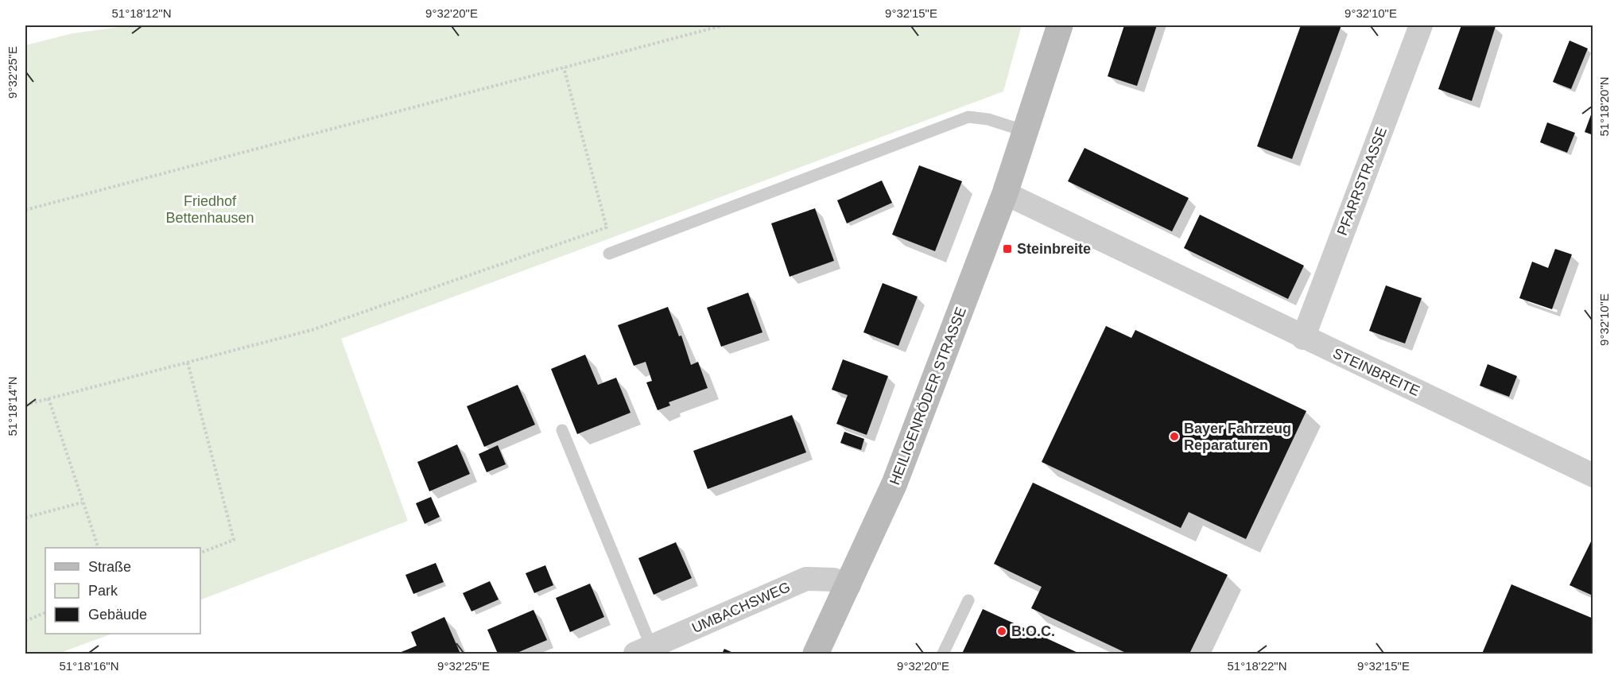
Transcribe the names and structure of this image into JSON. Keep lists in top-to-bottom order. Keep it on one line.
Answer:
{"streets":{"street":["PFARRSTRASSE","STEINBREITE","HEILIGENRÖDER STRASSE","UMBACHSWEG"]},"crossings":[["PFARRSTRASSE","STEINBREITE"],["STEINBREITE","HEILIGENRÖDER STRASSE"],["HEILIGENRÖDER STRASSE","UMBACHSWEG"]],"parks":["Friedhof Bettenhausen"],"places":{"transit":["Steinbreite"],"other":["Bayer Fahrzeug Reparaturen","B.O.C."]},"legend":["Straße","Park","Gebäude"],"coordinates":["51°18'12\"N","9°32'20\"E","9°32'15\"E","9°32'10\"E","9°32'25\"E","51°18'20\"N","51°18'14\"N","51°18'16\"N","51°18'22\"N"]}
